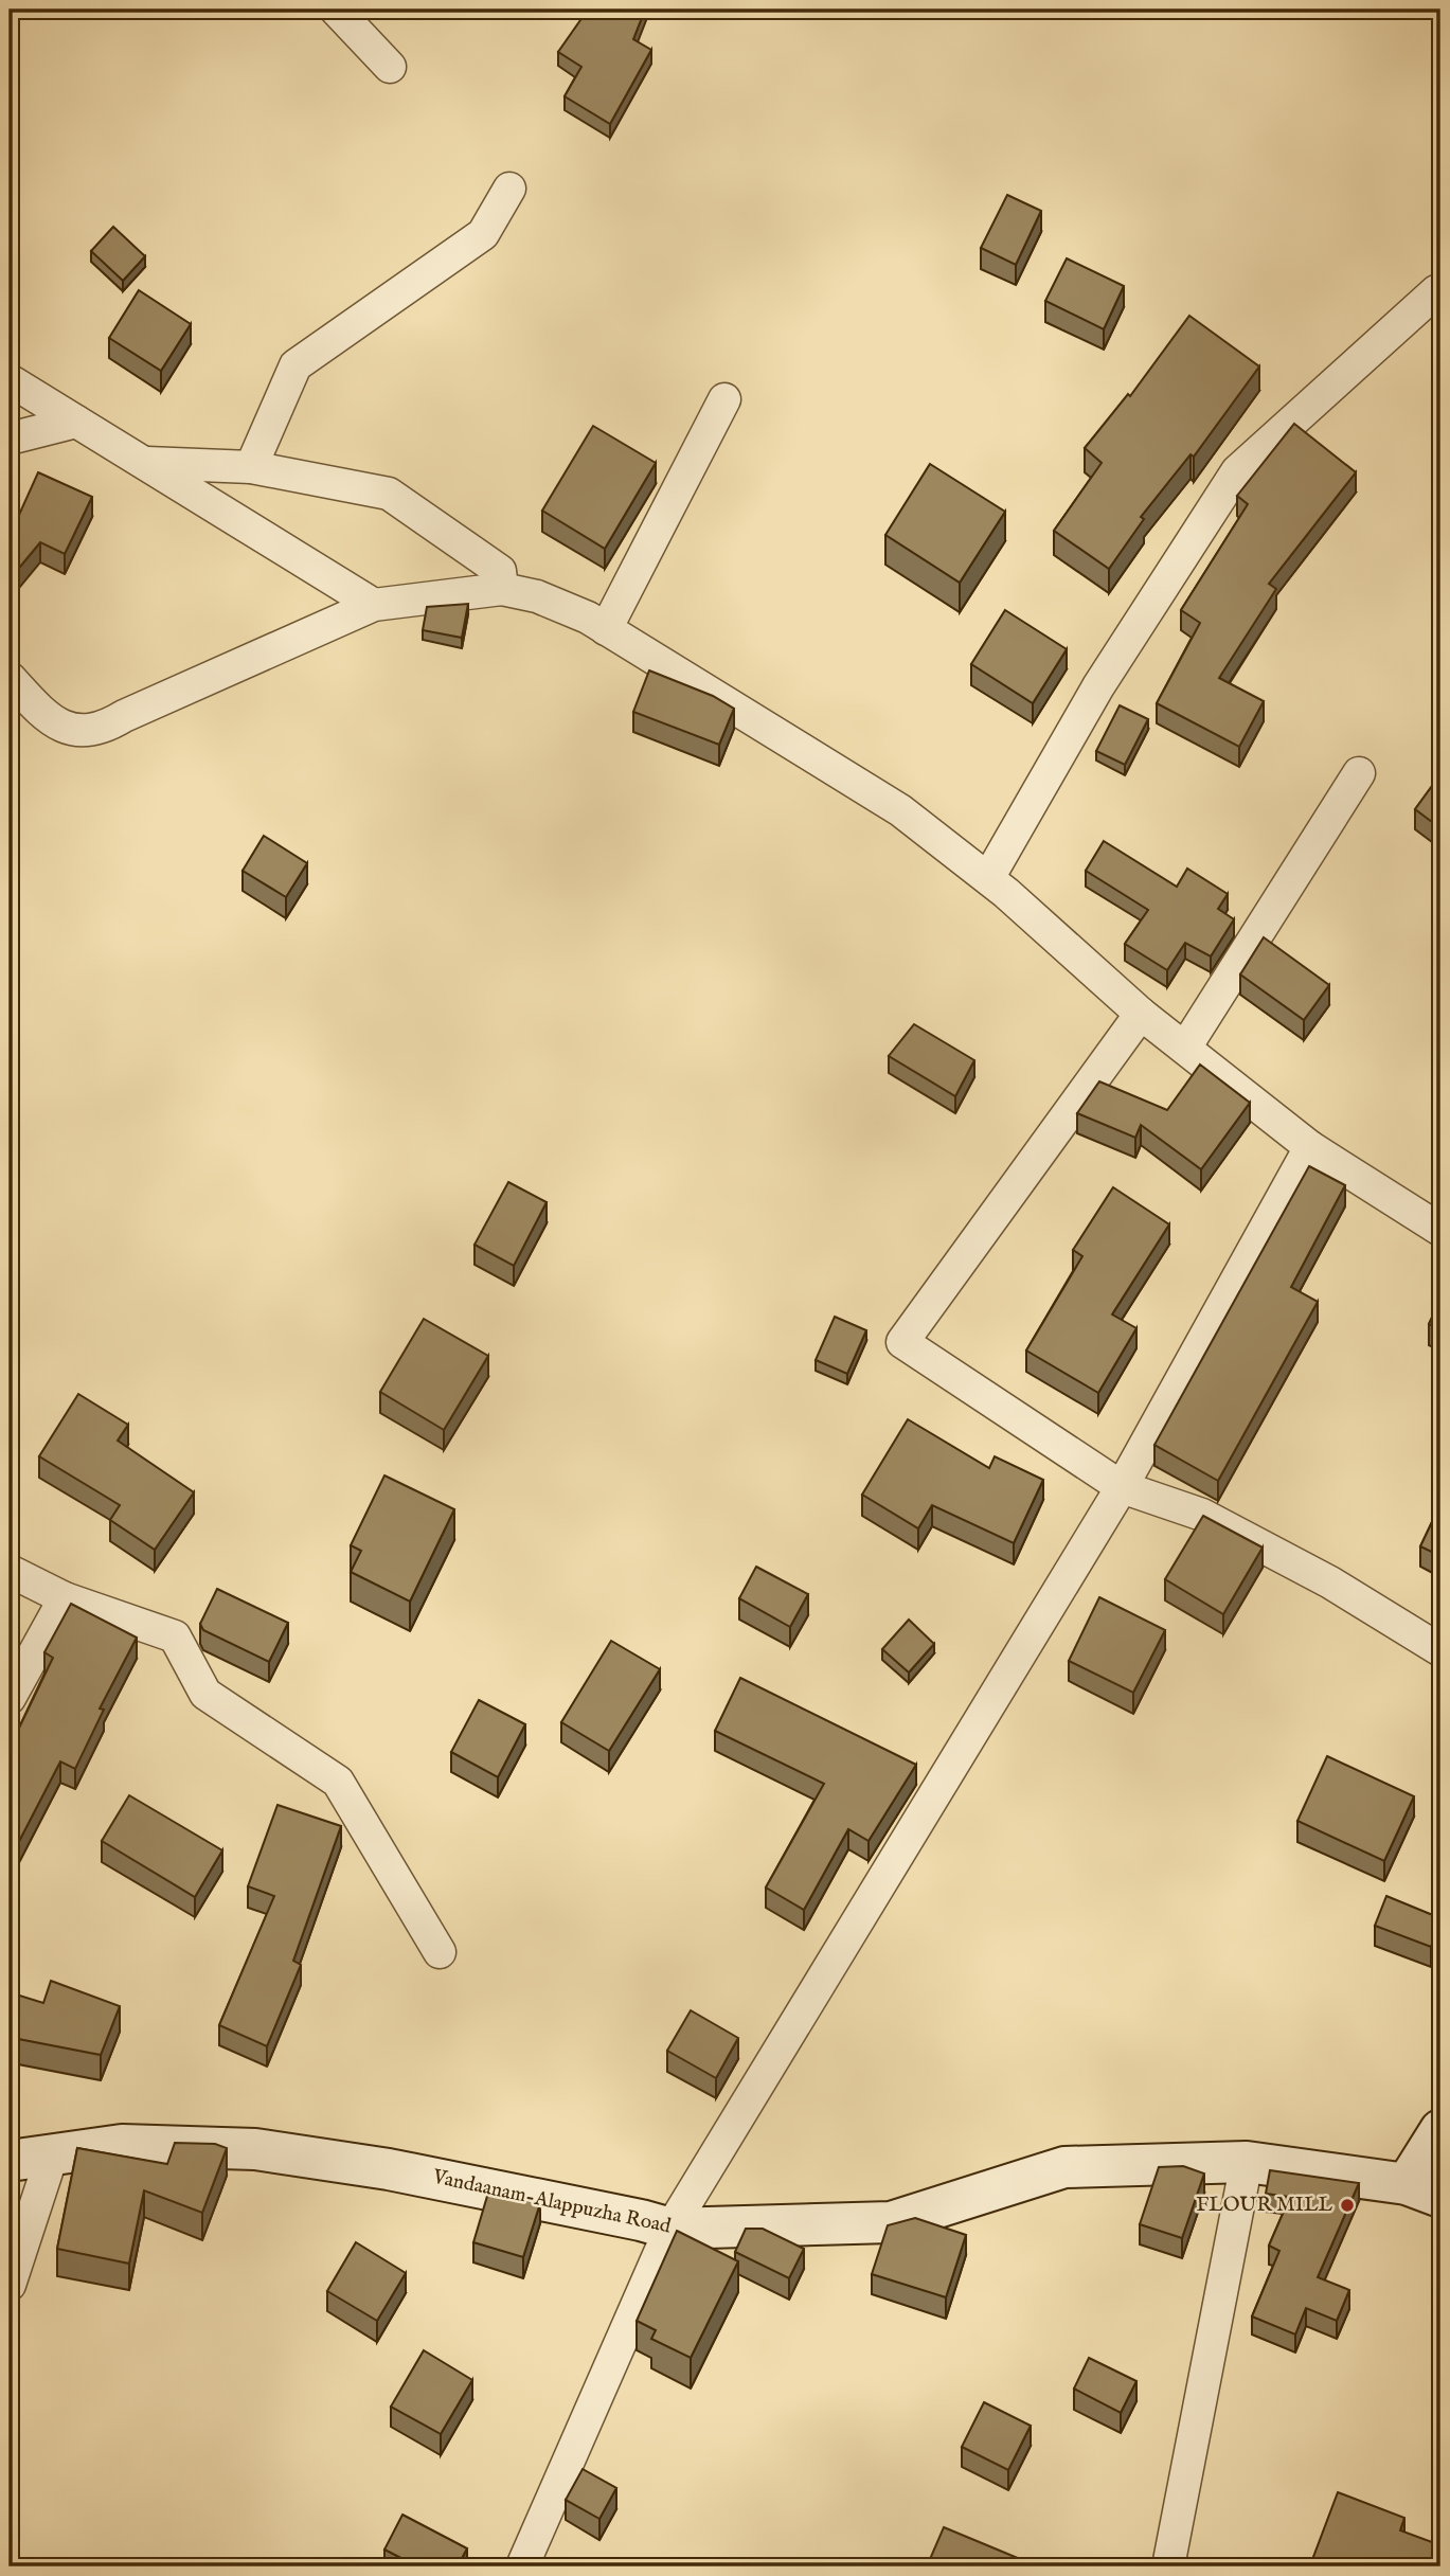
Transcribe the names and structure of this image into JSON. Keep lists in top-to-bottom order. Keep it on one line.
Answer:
{"streets":{"main road":["Vandaanam-Alappuzha Road"]},"places":["FLOUR MILL"]}
